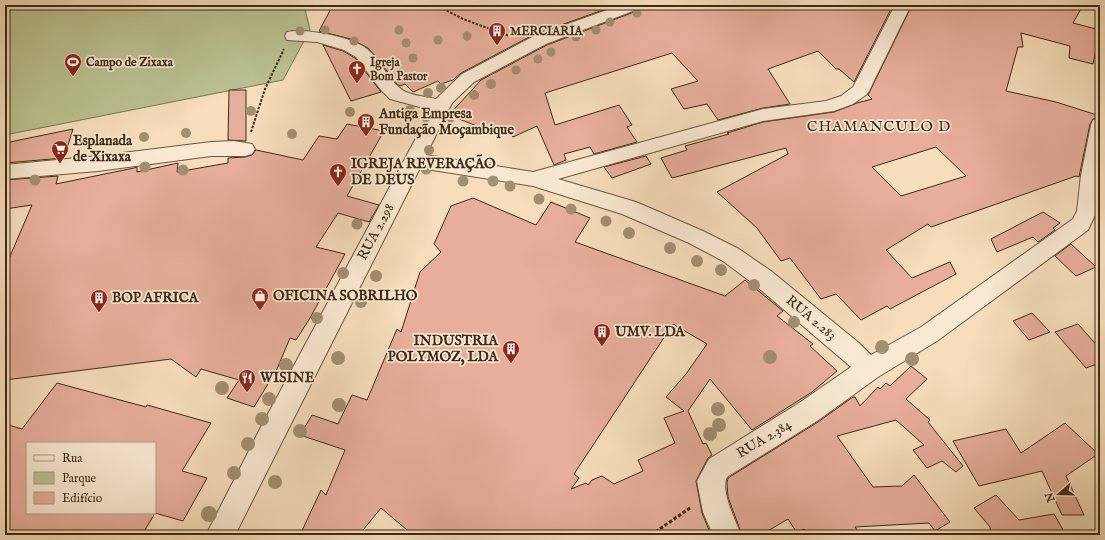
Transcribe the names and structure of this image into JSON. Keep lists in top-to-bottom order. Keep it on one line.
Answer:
{"streets":{"street":["RUA 2.298","RUA 2.283","RUA 2.384"]},"crossings":[["RUA 2.298","RUA 2.283"],["RUA 2.283","RUA 2.384"]],"districts":["CHAMANCULO D"],"places":{"building":["MERCIARIA","Antiga Empresa Fundação Moçambique","BOP AFRICA","UMV. LDA","INDUSTRIA POLYMOZ, LDA"],"sports":["Campo de Zixaxa"],"church":["Igreja Bom Pastor","IGREJA REVERAÇÃO DE DEUS"],"supermarket":["Esplanada de Xixaxa"],"shop":["OFICINA SOBRILHO"],"restaurant":["WISINE"]},"legend":["Rua","Parque","Edifício"],"north":"left"}
